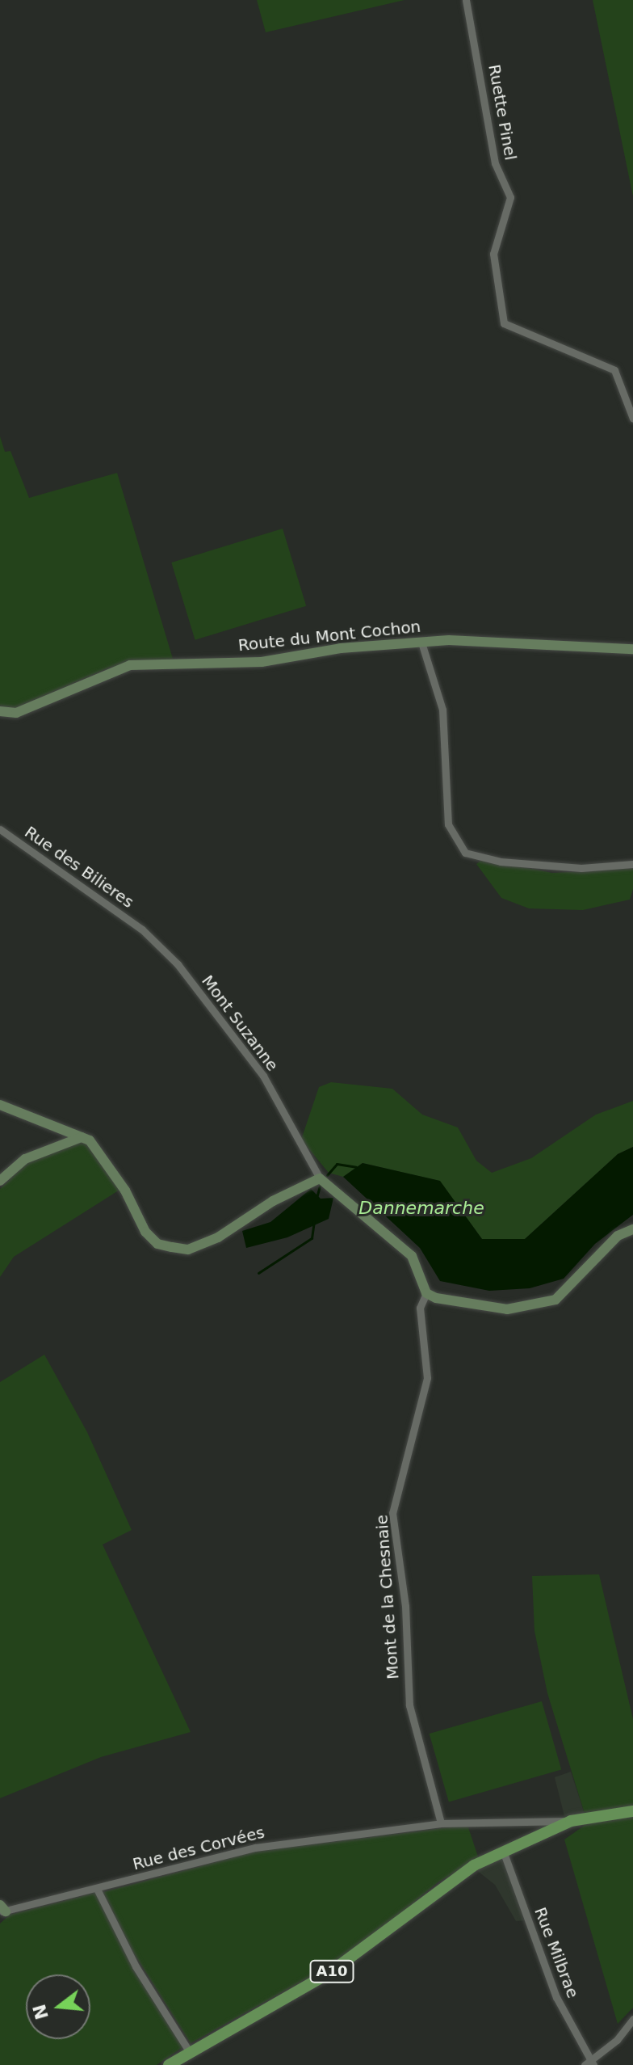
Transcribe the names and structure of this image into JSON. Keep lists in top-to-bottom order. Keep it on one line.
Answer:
{"streets":{"main road":["A10"],"street":["Ruette Pinel","Route du Mont Cochon","Rue des Bilieres","Mont Suzanne","Mont de la Chesnaie","Rue des Corvées","Rue Milbrae"]},"crossings":[["Rue des Bilieres","Mont Suzanne"],["Mont de la Chesnaie","Rue des Corvées"],["Rue des Corvées","A10"],["Rue Milbrae","A10"]],"water":["Dannemarche"],"north":"left"}
